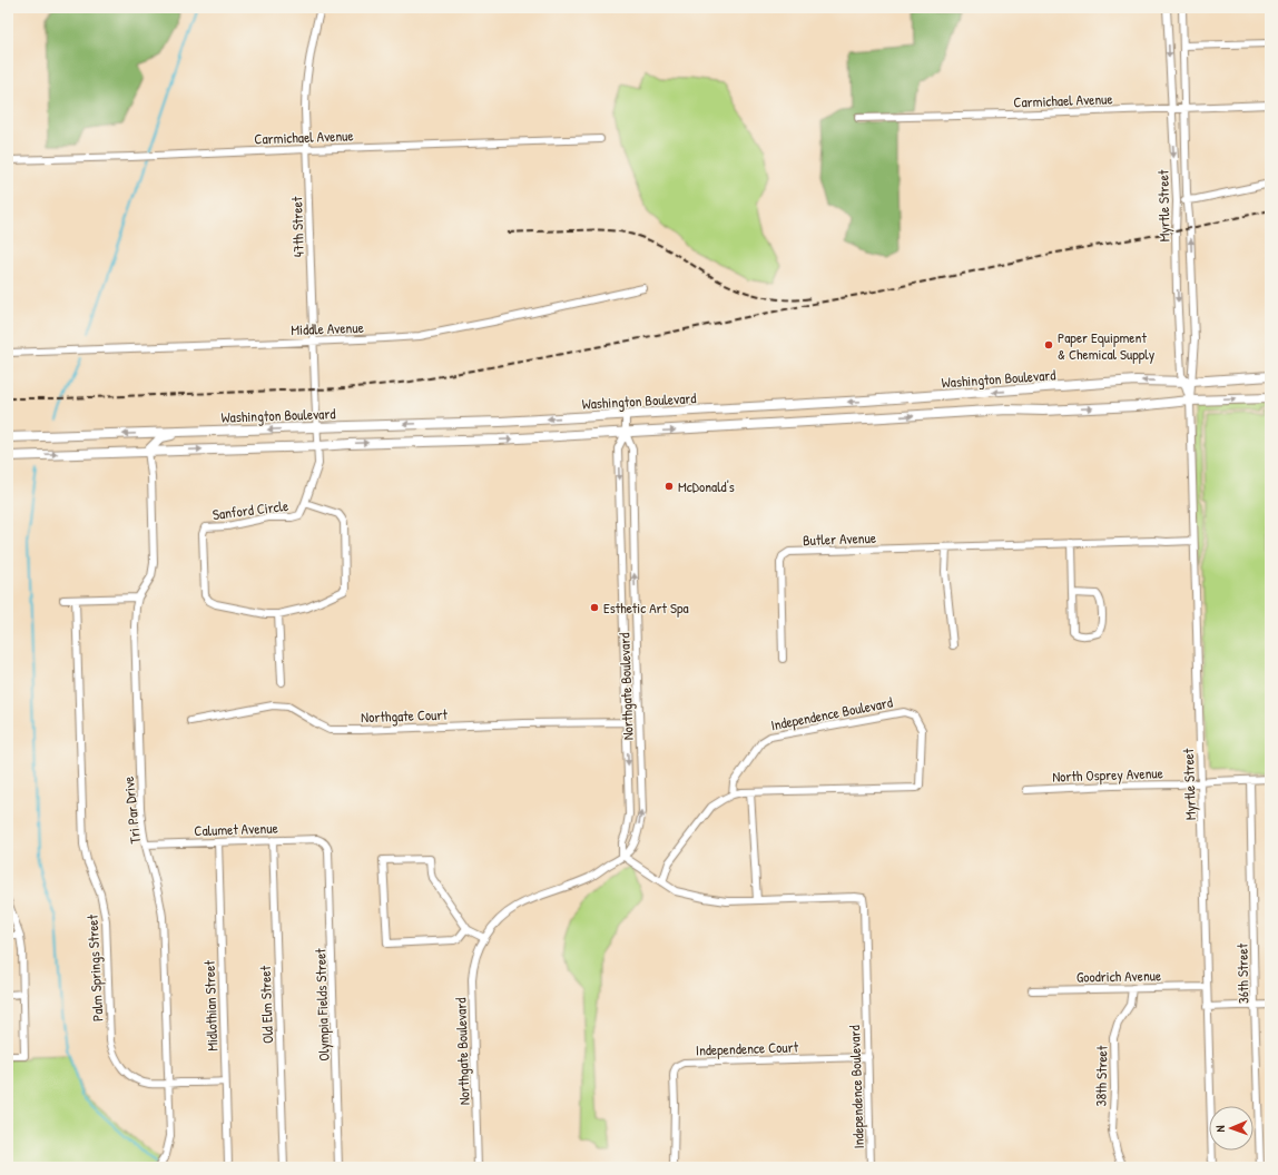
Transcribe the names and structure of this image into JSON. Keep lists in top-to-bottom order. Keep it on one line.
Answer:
{"streets":{"main road":["Washington Boulevard"],"street":["Carmichael Avenue","Myrtle Street","47th Street","Middle Avenue","Sanford Circle","Butler Avenue","Northgate Boulevard","Independence Boulevard","Northgate Court","North Osprey Avenue","Tri Par Drive","Calumet Avenue","Palm Springs Street","36th Street","Goodrich Avenue","Old Elm Street","Olympia Fields Street","Midlothian Street","Independence Court","38th Street"]},"crossings":[["Carmichael Avenue","Myrtle Street"],["Carmichael Avenue","47th Street"],["Myrtle Street","Washington Boulevard"],["Myrtle Street","Butler Avenue"],["Myrtle Street","North Osprey Avenue"],["Myrtle Street","Goodrich Avenue"],["47th Street","Middle Avenue"],["47th Street","Washington Boulevard"],["47th Street","Sanford Circle"],["Washington Boulevard","Northgate Boulevard"],["Northgate Boulevard","Independence Boulevard"],["Northgate Boulevard","Northgate Court"],["Independence Boulevard","Independence Court"],["North Osprey Avenue","36th Street"],["Tri Par Drive","Calumet Avenue"],["Tri Par Drive","Palm Springs Street"],["Calumet Avenue","Old Elm Street"],["Calumet Avenue","Olympia Fields Street"],["Calumet Avenue","Midlothian Street"],["Palm Springs Street","Midlothian Street"],["Goodrich Avenue","38th Street"]],"places":["Paper Equipment & Chemical Supply","McDonald's","Esthetic Art Spa"],"north":"left"}
